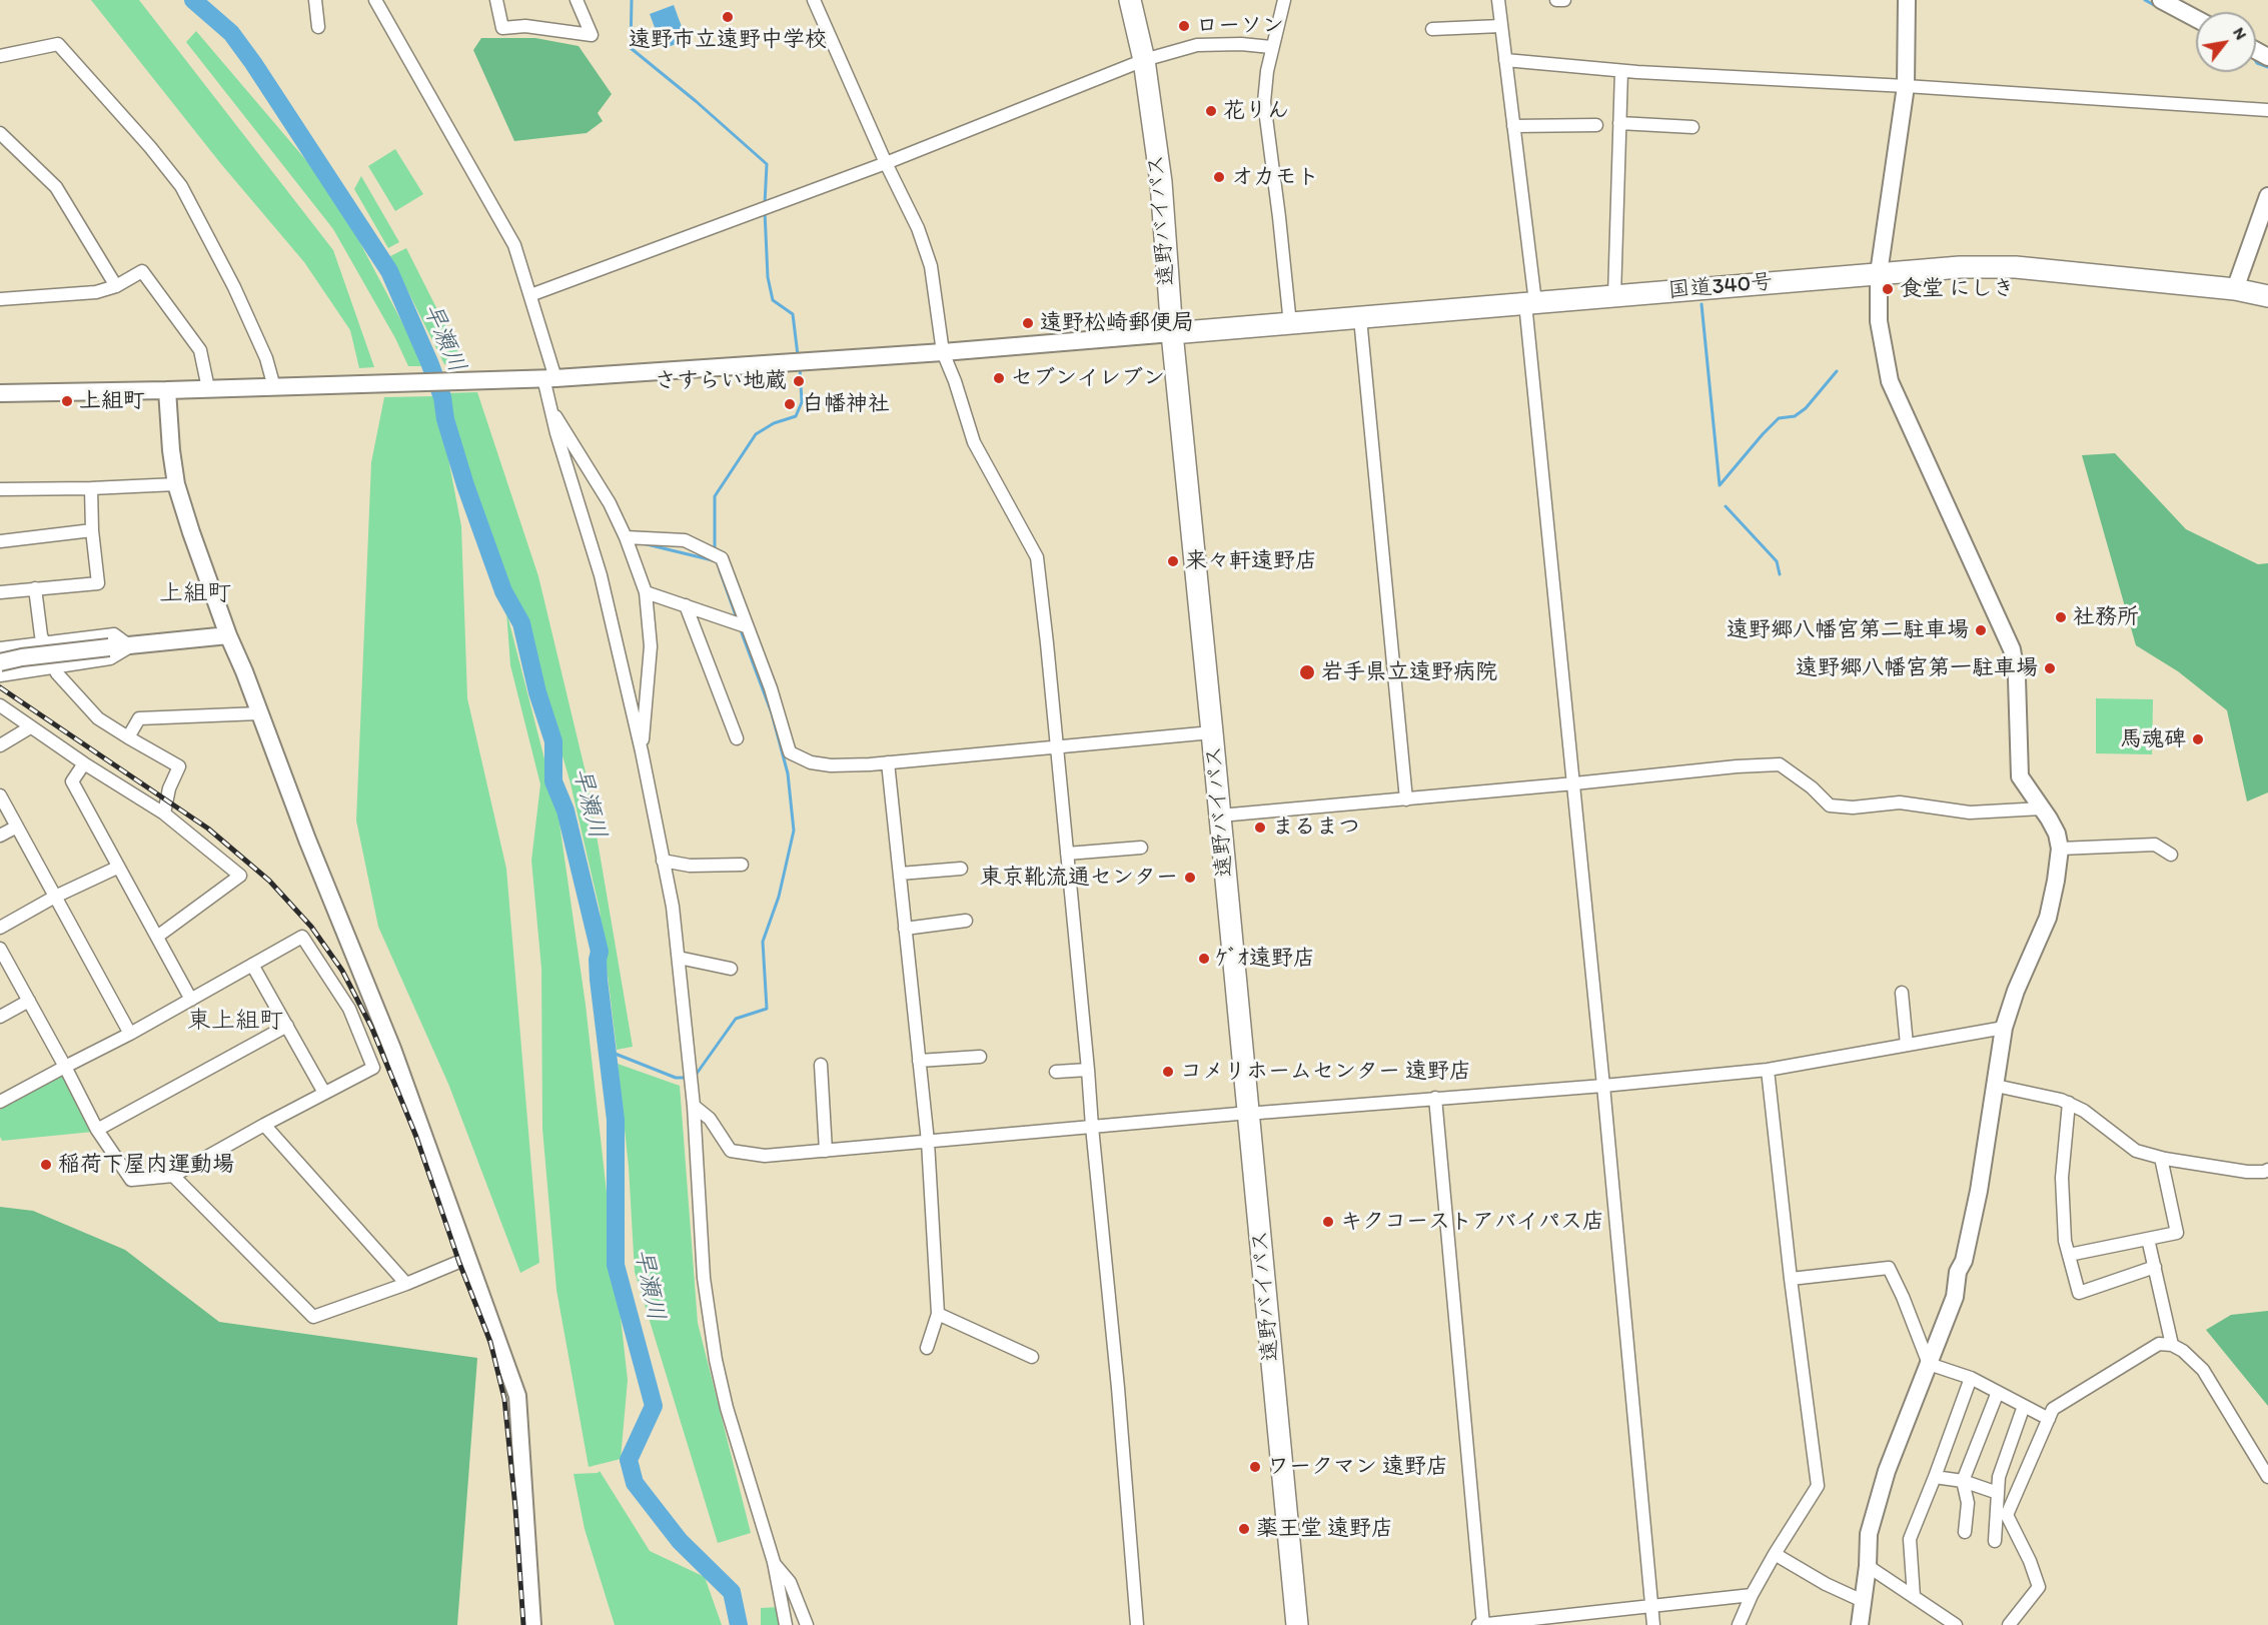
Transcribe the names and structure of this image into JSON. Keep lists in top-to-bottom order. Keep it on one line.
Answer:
{"streets":{"highway":["遠野バイパス","国道340号"]},"crossings":[["遠野バイパス","国道340号"]],"districts":["上組町","東上組町"],"water":["早瀬川"],"places":["遠野市立遠野中学校","ローソン","花りん","オカモト","食堂 にしき","遠野松崎郵便局","セブンイレブン","さすらい地蔵","上組町","白幡神社","来々軒遠野店","社務所","遠野郷八幡宮第二駐車場","遠野郷八幡宮第一駐車場","岩手県立遠野病院","馬魂碑","まるまつ","東京靴流通センター","ｹﾞｵ遠野店","コメリホームセンター 遠野店","稲荷下屋内運動場","キクコーストアバイパス店","ワークマン 遠野店","薬王堂 遠野店"],"north":"top right"}
